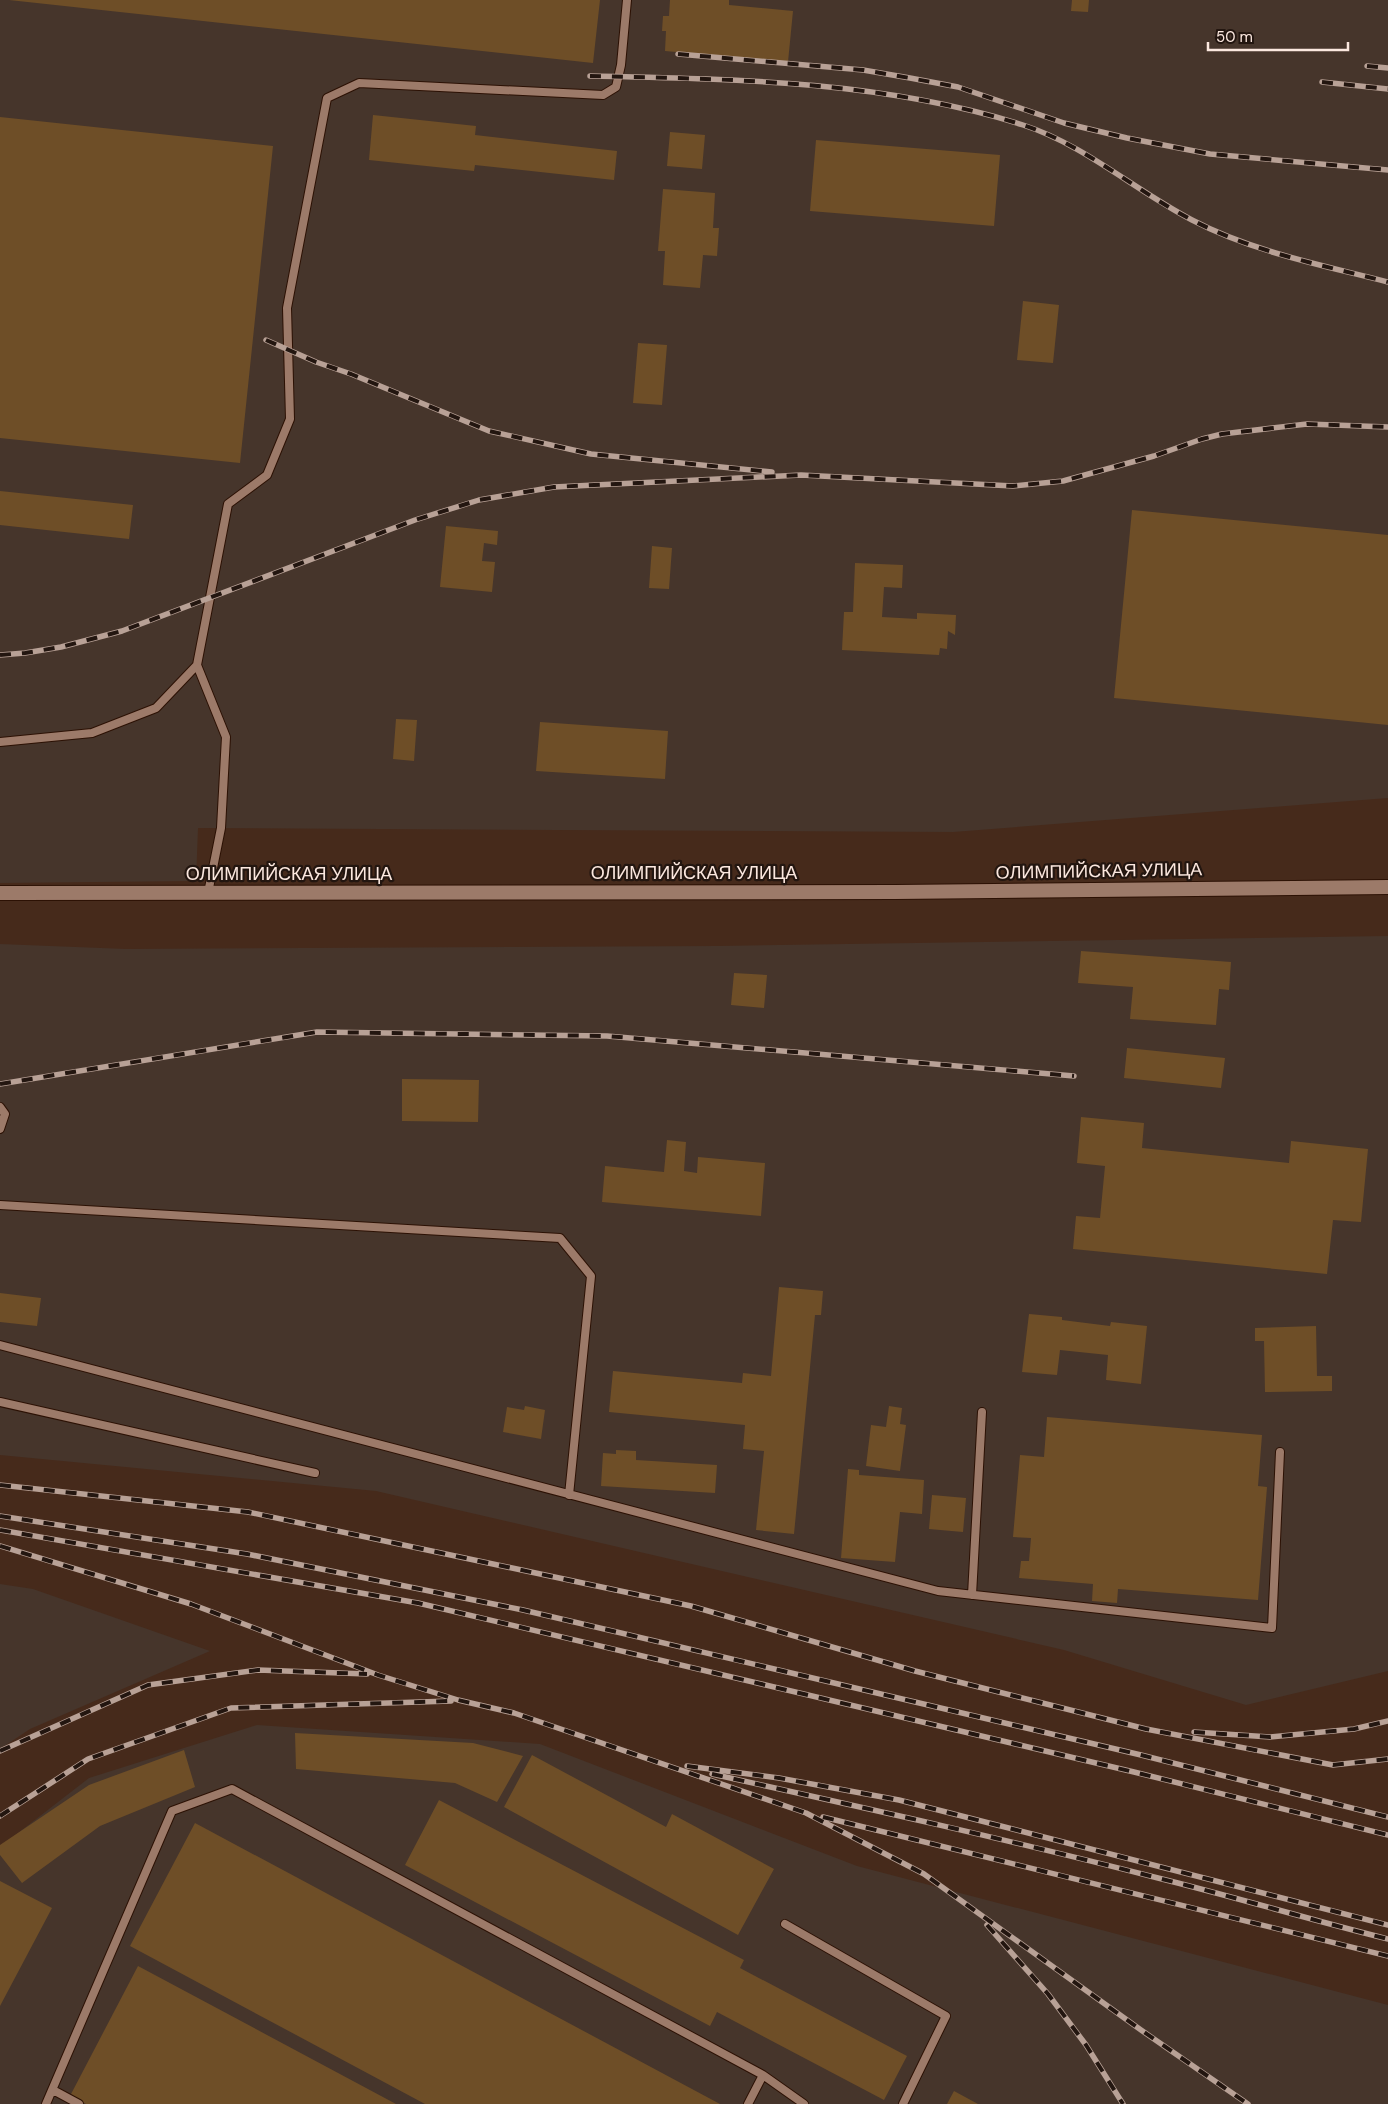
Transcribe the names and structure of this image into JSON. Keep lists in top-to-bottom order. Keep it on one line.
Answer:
{"streets":{"street":["ОЛИМПИЙСКАЯ УЛИЦА"]},"scale_bar":"50 m"}
